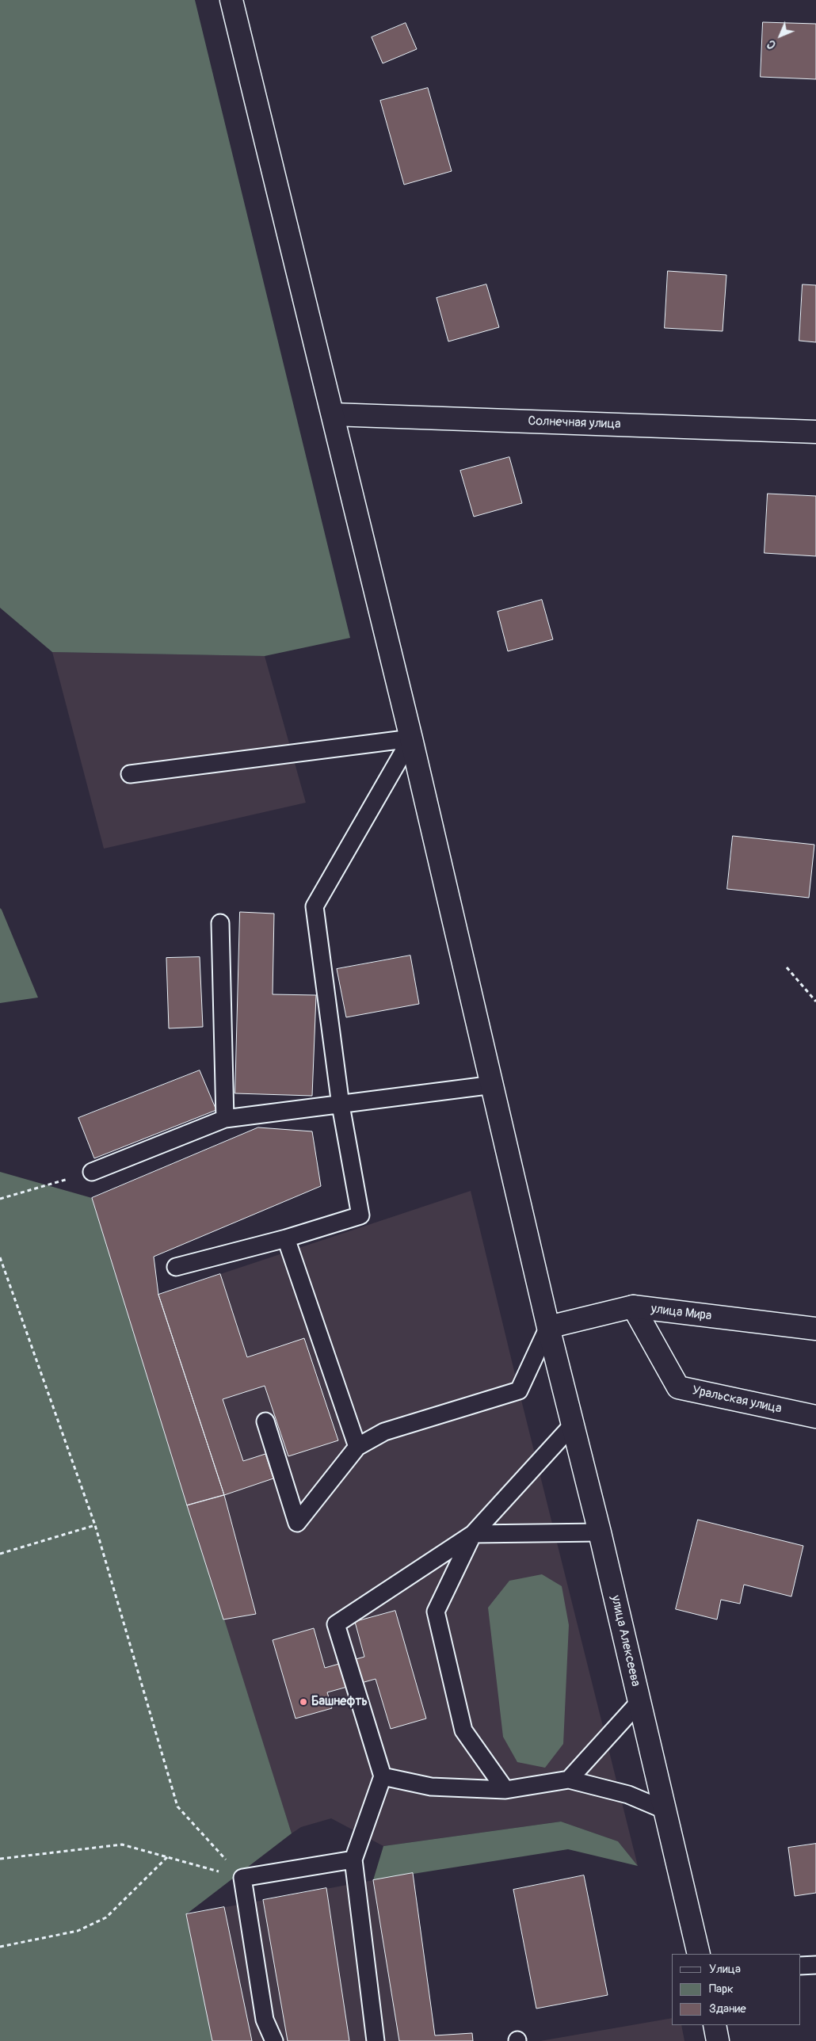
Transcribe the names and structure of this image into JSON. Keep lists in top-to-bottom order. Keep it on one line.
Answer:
{"streets":{"main road":["Солнечная улица","улица Мира","Уральская улица","улица Алексеева"]},"crossings":[["Солнечная улица","улица Алексеева"],["улица Мира","Уральская улица"],["улица Мира","улица Алексеева"]],"places":["Башнефть"],"legend":["Улица","Парк","Здание"],"north":"bottom left"}
